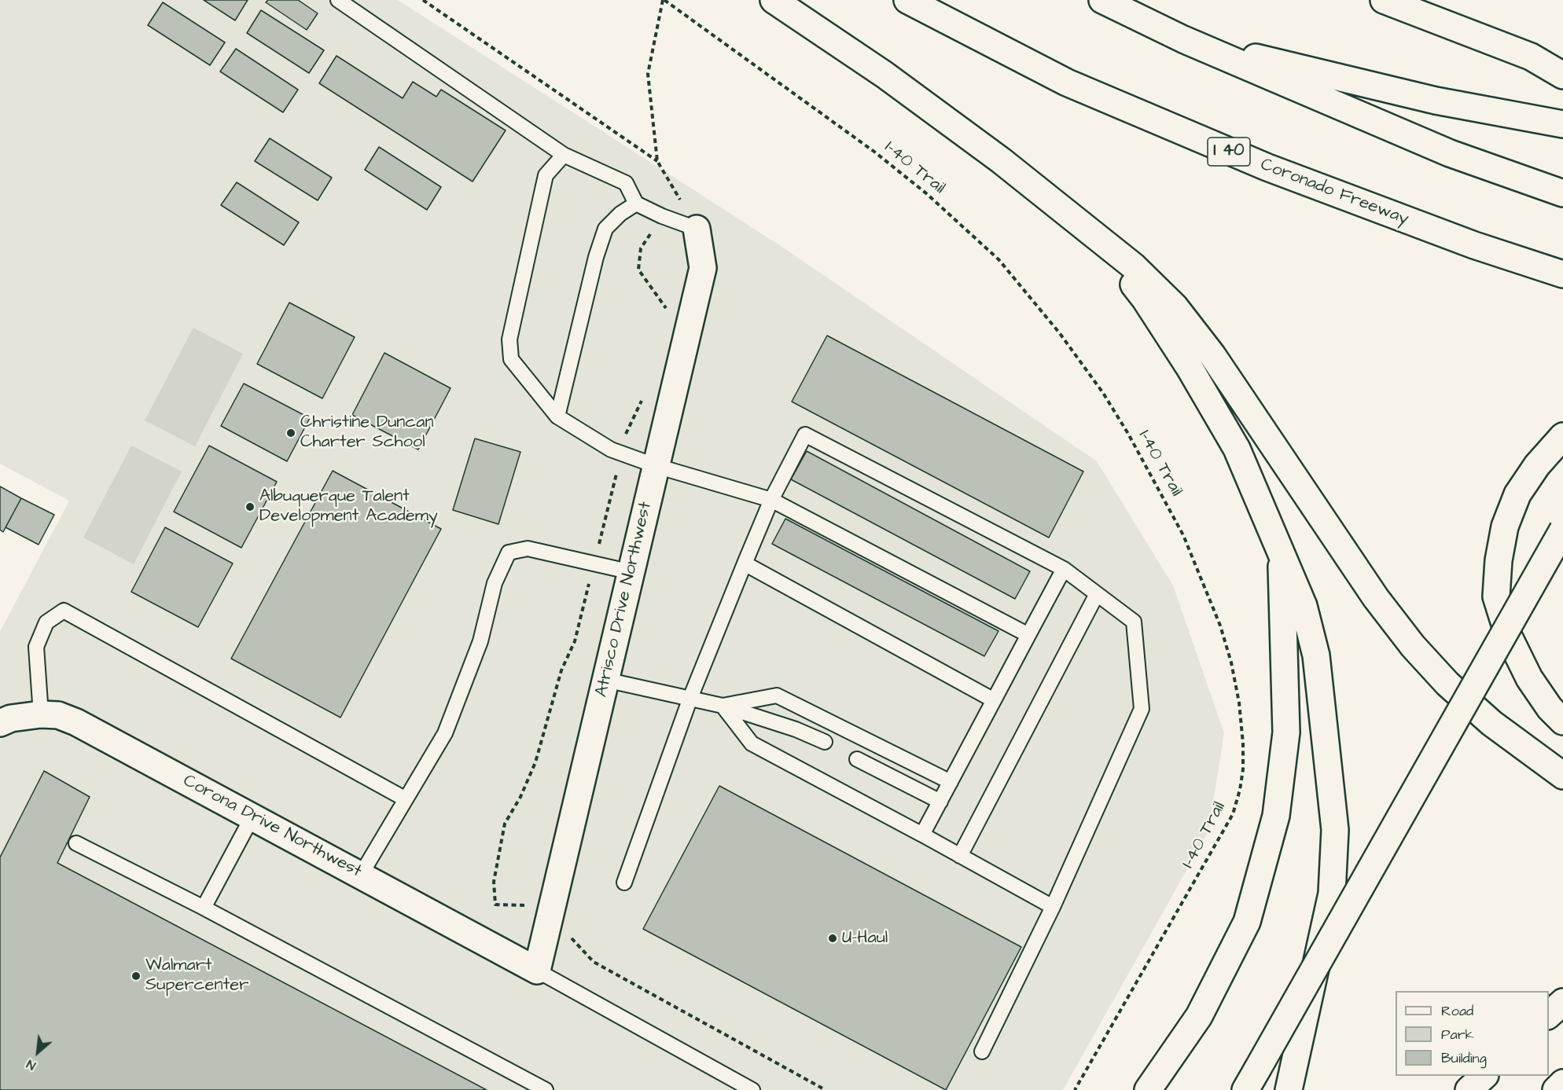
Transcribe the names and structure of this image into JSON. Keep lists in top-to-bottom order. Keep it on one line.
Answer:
{"streets":{"main road":["I 40","Coronado Freeway","Atrisco Drive Northwest","Corona Drive Northwest"],"path":["I-40 Trail"]},"crossings":[["Atrisco Drive Northwest","Corona Drive Northwest"]],"places":["Christine Duncan Charter School","Albuquerque Talent Development Academy","U-Haul","Walmart Supercenter"],"legend":["Road","Park","Building"],"north":"bottom left"}
